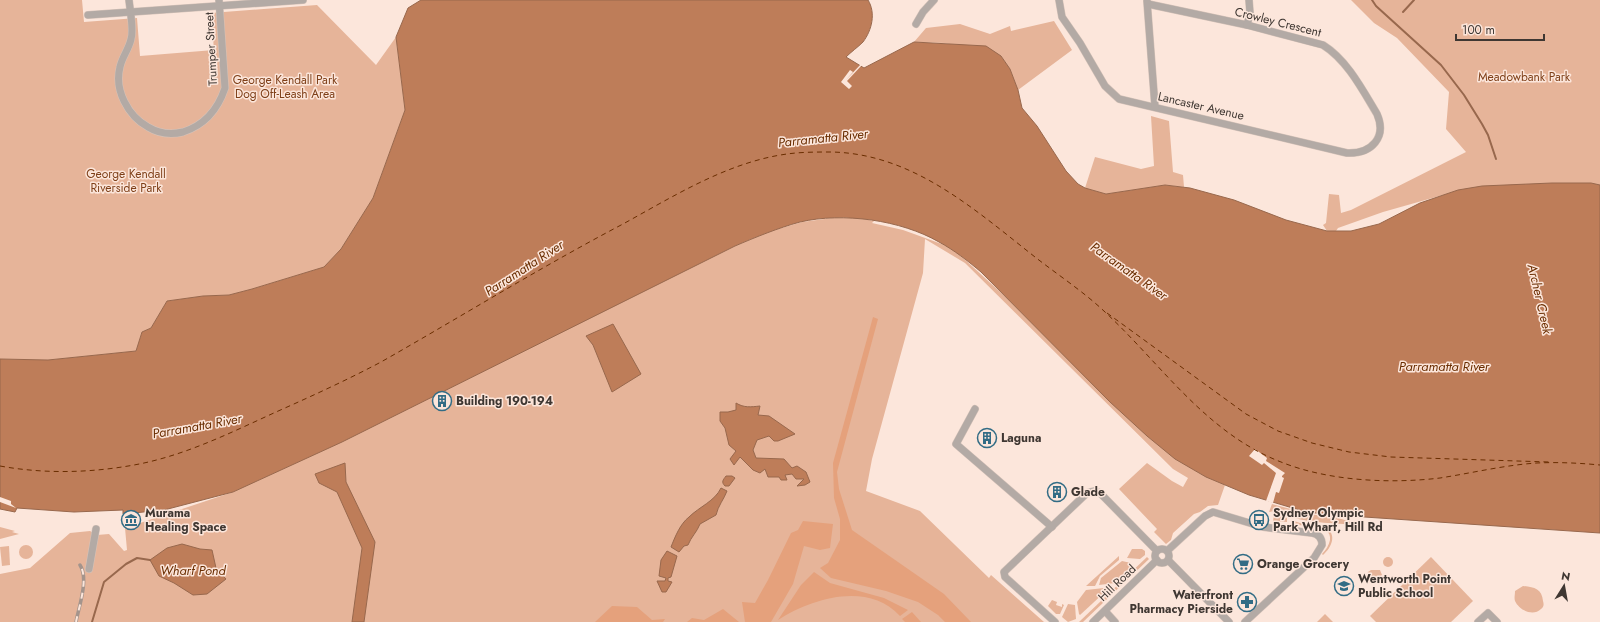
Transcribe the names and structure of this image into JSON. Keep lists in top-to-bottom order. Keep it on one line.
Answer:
{"streets":{"street":["Crowley Crescent","Trumper Street","Lancaster Avenue","Hill Road"]},"crossings":[["Crowley Crescent","Lancaster Avenue"]],"water":["Parramatta River","Archer Creek","Wharf Pond"],"parks":["Meadowbank Park","George Kendall Park Dog Off-Leash Area","George Kendall Riverside Park"],"places":{"building":["Building 190-194","Laguna","Glade"],"museum":["Murama Healing Space"],"bus stop":["Sydney Olympic Park Wharf, Hill Rd"],"supermarket":["Orange Grocery"],"school or university":["Wentworth Point Public School"],"pharmacy":["Waterfront Pharmacy Pierside"]},"scale_bar":"100 m","north":"top"}
